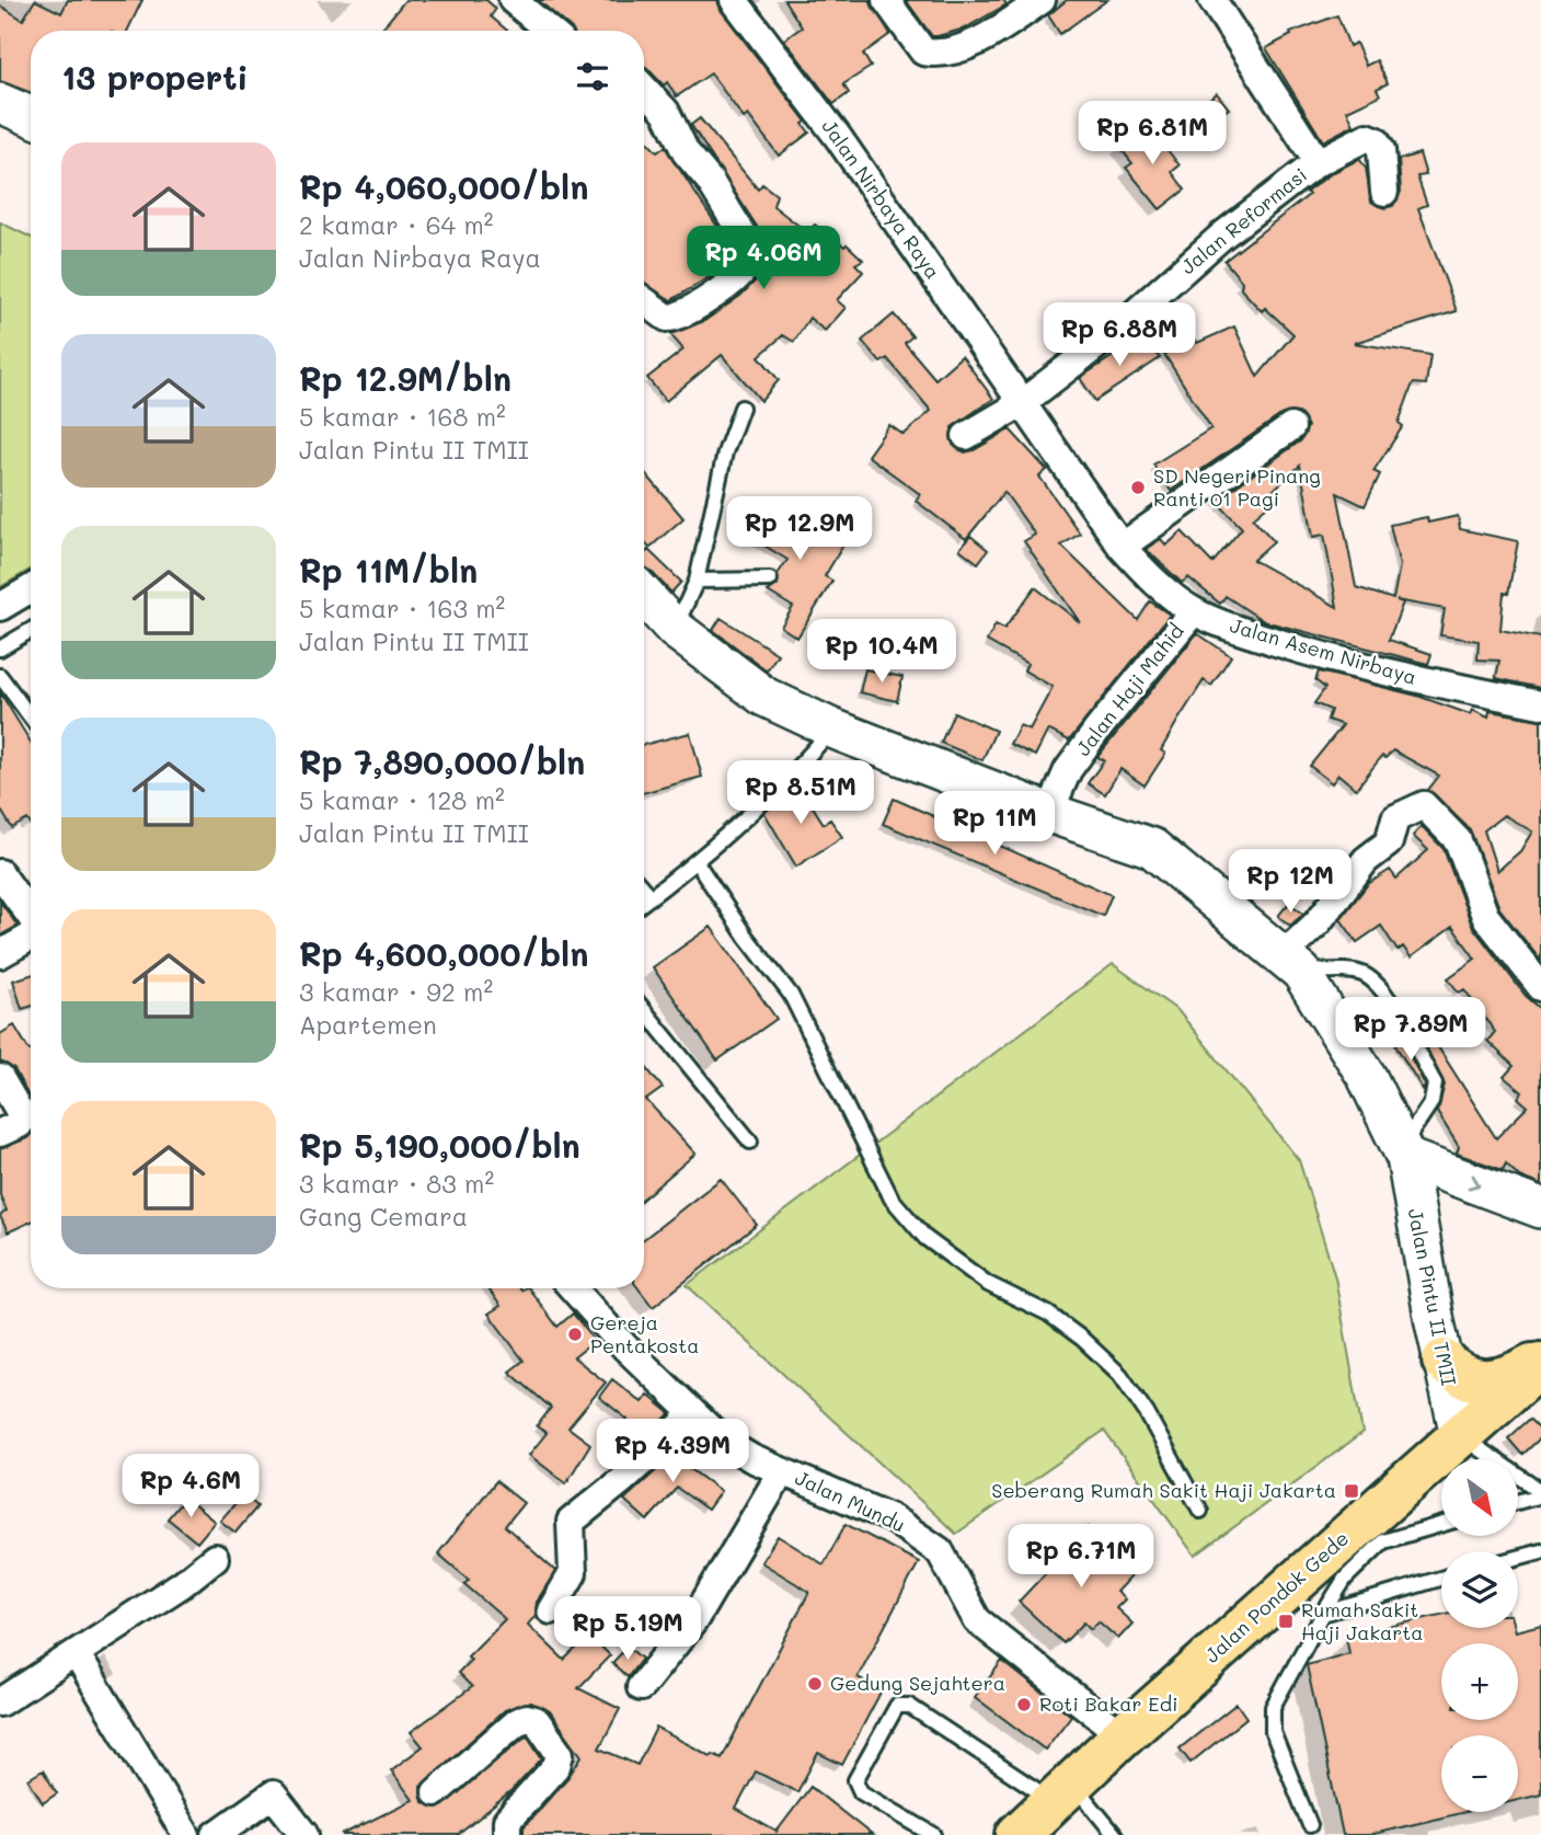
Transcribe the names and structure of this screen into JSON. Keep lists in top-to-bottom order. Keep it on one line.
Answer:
{"streets":{"main road":["Jalan Pondok Gede"],"street":["Jalan Nirbaya Raya","Jalan Reformasi","Jalan Asem Nirbaya","Jalan Haji Mahid","Jalan Pintu II TMII","Jalan Mundu"]},"crossings":[["Jalan Nirbaya Raya","Jalan Reformasi"],["Jalan Nirbaya Raya","Jalan Asem Nirbaya"],["Jalan Reformasi","Jalan Asem Nirbaya"],["Jalan Asem Nirbaya","Jalan Haji Mahid"],["Jalan Haji Mahid","Jalan Pintu II TMII"],["Jalan Pintu II TMII","Jalan Pondok Gede"],["Jalan Mundu","Jalan Pondok Gede"]],"places":{"other":["SD Negeri Pinang Ranti 01 Pagi","Gereja Pentakosta","Gedung Sejahtera","Roti Bakar Edi"],"transit":["Seberang Rumah Sakit Haji Jakarta","Rumah Sakit Haji Jakarta"]},"north":"bottom right","page":{"heading":"13 properti","price":["Rp 6.81M","Rp 4.06M","Rp 6.88M","Rp 12.9M","Rp 10.4M","Rp 8.51M","Rp 11M","Rp 12M","Rp 7.89M","Rp 4.39M","Rp 4.6M","Rp 6.71M","Rp 5.19M"],"list":[{"name":"Rp 4,060,000/bln","note":"2 kamar · 64 m² · Jalan Nirbaya Raya"},{"name":"Rp 12.9M/bln","note":"5 kamar · 168 m² · Jalan Pintu II TMII"},{"name":"Rp 11M/bln","note":"5 kamar · 163 m² · Jalan Pintu II TMII"},{"name":"Rp 7,890,000/bln","note":"5 kamar · 128 m² · Jalan Pintu II TMII"},{"name":"Rp 4,600,000/bln","note":"3 kamar · 92 m² · Apartemen"},{"name":"Rp 5,190,000/bln","note":"3 kamar · 83 m² · Gang Cemara"}],"map_buttons":["+","−"]}}
